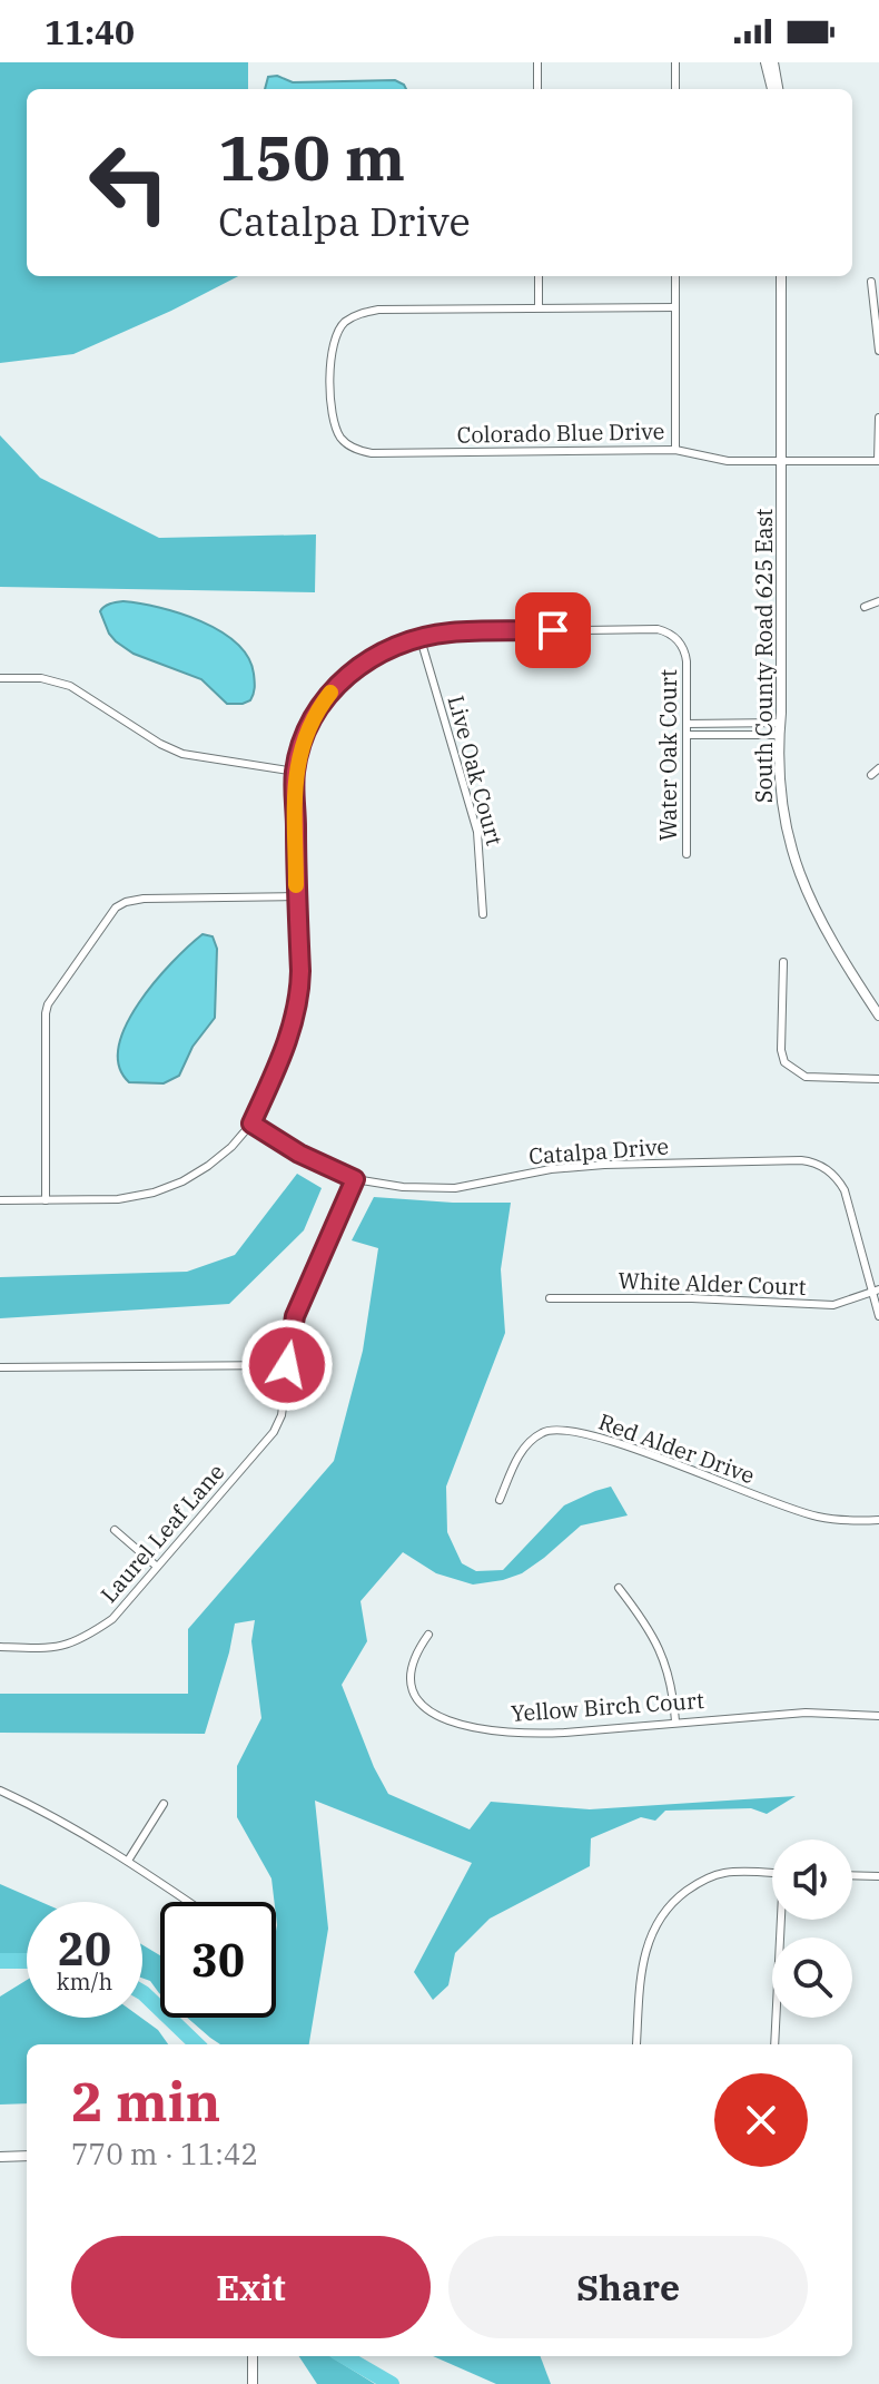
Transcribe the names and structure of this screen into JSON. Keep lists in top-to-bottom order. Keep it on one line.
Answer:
{"streets":{"street":["Colorado Blue Drive","South County Road 625 East","Water Oak Court","Live Oak Court","Catalpa Drive","White Alder Court","Red Alder Drive","Laurel Leaf Lane","Yellow Birch Court"]},"crossings":[["Colorado Blue Drive","South County Road 625 East"],["Water Oak Court","Live Oak Court"],["Catalpa Drive","White Alder Court"],["Catalpa Drive","Laurel Leaf Lane"]],"page":{"status":"11:40","turn":["150 m","Catalpa Drive"],"speed":"20 km/h","limit":"30","heading":["2 min","770 m · 11:42"],"buttons":["Exit","Share"]}}
